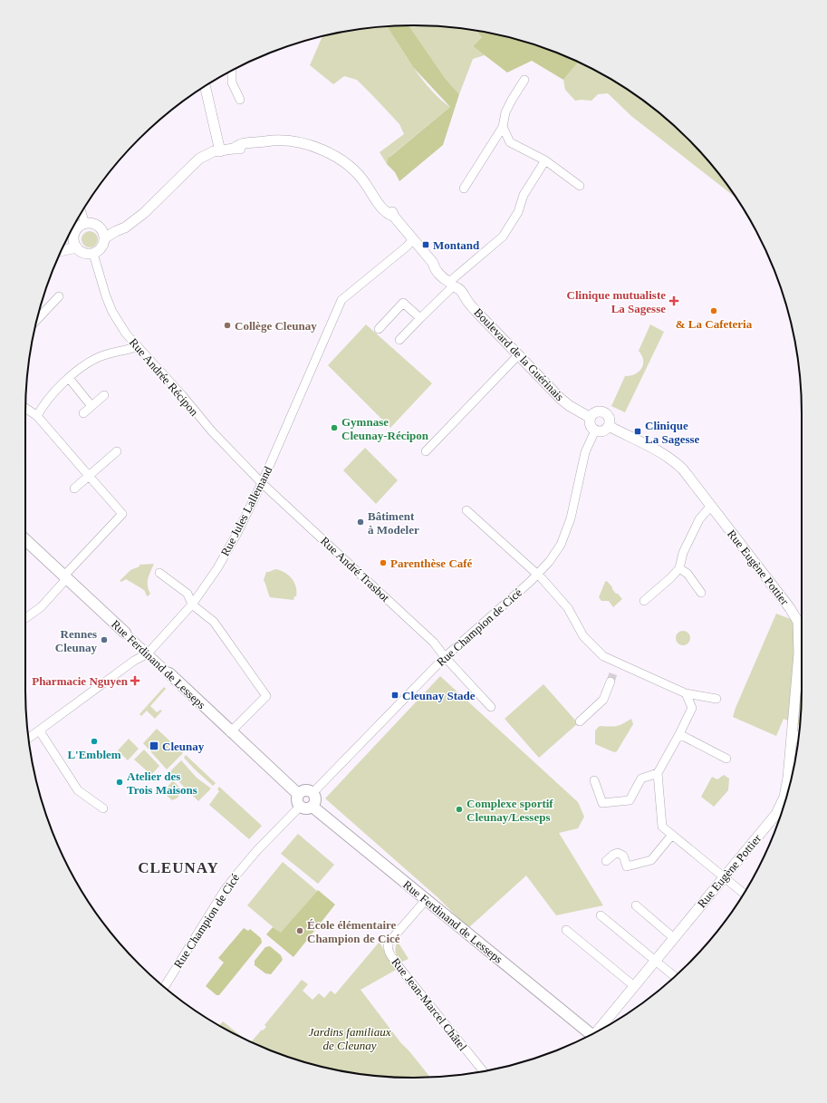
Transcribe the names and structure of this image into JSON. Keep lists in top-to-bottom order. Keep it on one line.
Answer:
{"streets":{"main road":["Rue Ferdinand de Lesseps"],"street":["Boulevard de la Guérinais","Rue Andrée Récipon","Rue Jules Lallemand","Rue Eugène Pottier","Rue André Trasbot","Rue Champion de Cicé","Rue Jean-Marcel Châtel"]},"crossings":[["Boulevard de la Guérinais","Rue Andrée Récipon"],["Boulevard de la Guérinais","Rue Jules Lallemand"],["Boulevard de la Guérinais","Rue Eugène Pottier"],["Boulevard de la Guérinais","Rue Champion de Cicé"],["Rue Andrée Récipon","Rue Jules Lallemand"],["Rue Andrée Récipon","Rue André Trasbot"],["Rue Jules Lallemand","Rue André Trasbot"],["Rue Jules Lallemand","Rue Ferdinand de Lesseps"],["Rue Eugène Pottier","Rue Champion de Cicé"],["Rue André Trasbot","Rue Champion de Cicé"],["Rue Champion de Cicé","Rue Ferdinand de Lesseps"],["Rue Ferdinand de Lesseps","Rue Jean-Marcel Châtel"]],"districts":["CLEUNAY"],"parks":["Jardins familiaux de Cleunay"],"places":{"transit":["Montand","Clinique La Sagesse","Cleunay Stade","Cleunay"],"health":["Clinique mutualiste La Sagesse","Pharmacie Nguyen"],"other":["& La Cafeteria","Collège Cleunay","Gymnase Cleunay-Récipon","Bâtiment à Modeler","Parenthèse Café","Rennes Cleunay","L'Emblem","Atelier des Trois Maisons","Complexe sportif Cleunay/Lesseps","École élémentaire Champion de Cicé"]}}
